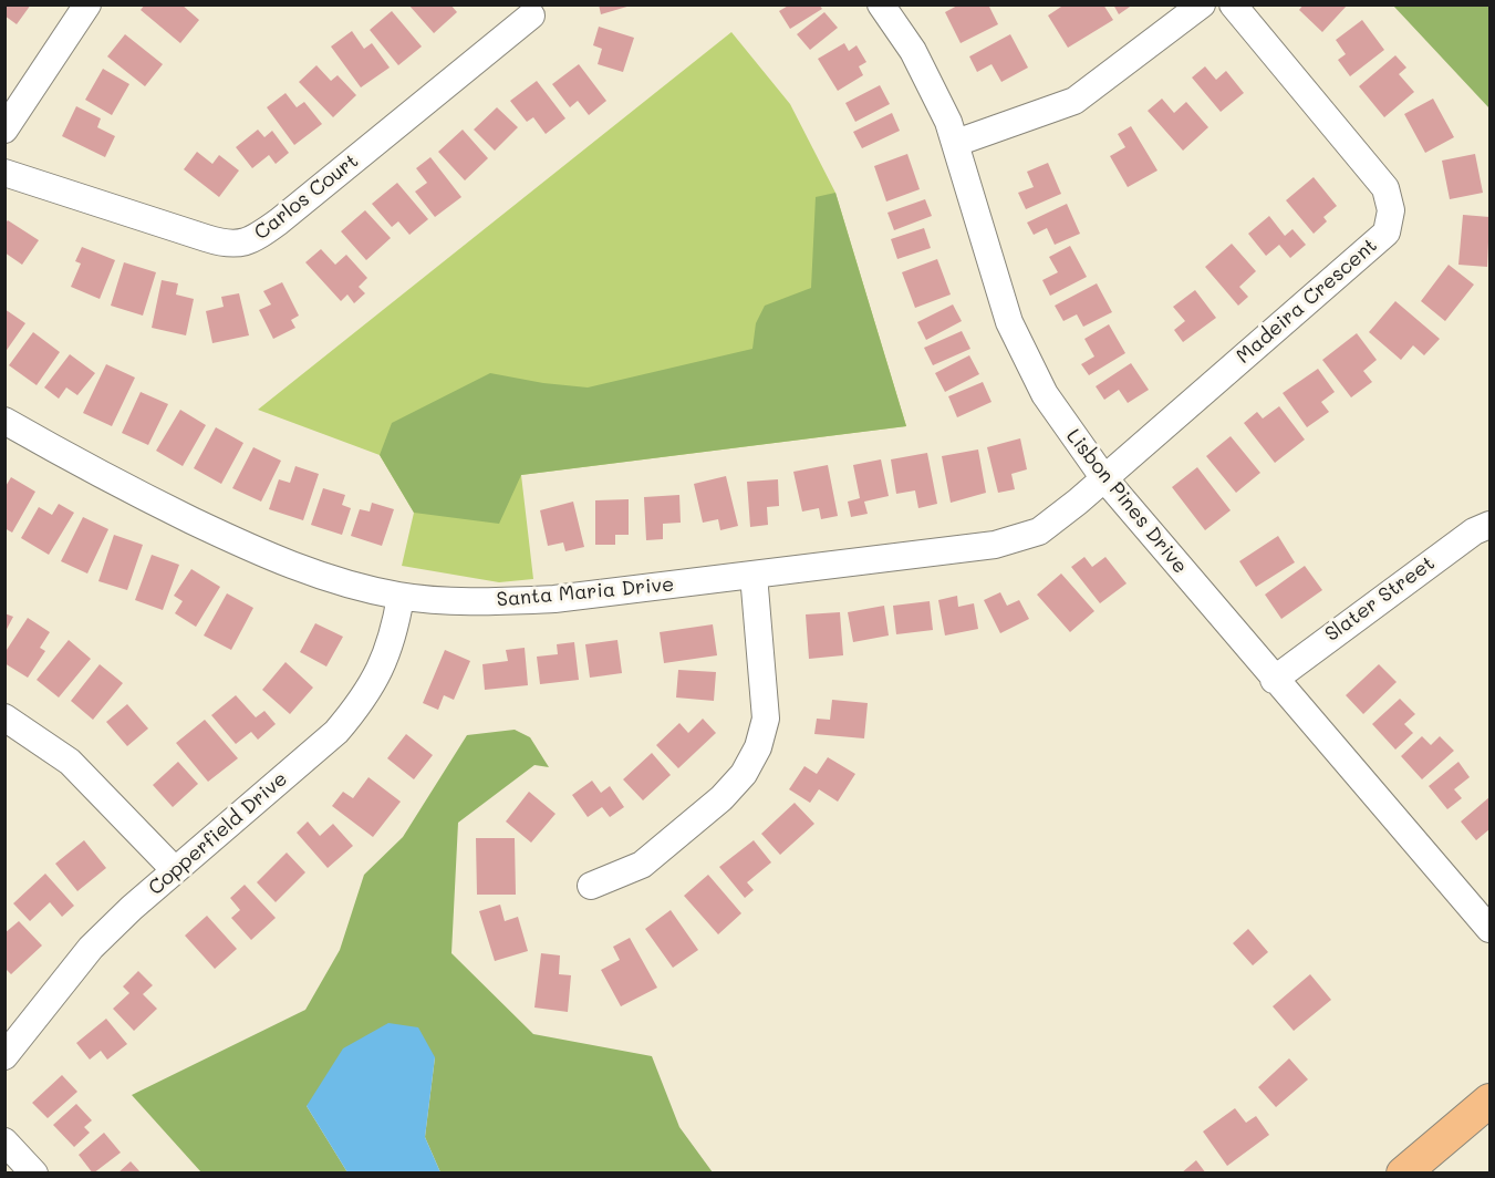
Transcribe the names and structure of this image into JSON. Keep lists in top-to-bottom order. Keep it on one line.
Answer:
{"streets":{"street":["Carlos Court","Madeira Crescent","Lisbon Pines Drive","Santa Maria Drive","Slater Street","Copperfield Drive"]},"crossings":[["Madeira Crescent","Lisbon Pines Drive"],["Madeira Crescent","Santa Maria Drive"],["Lisbon Pines Drive","Santa Maria Drive"],["Lisbon Pines Drive","Slater Street"],["Santa Maria Drive","Copperfield Drive"]]}
